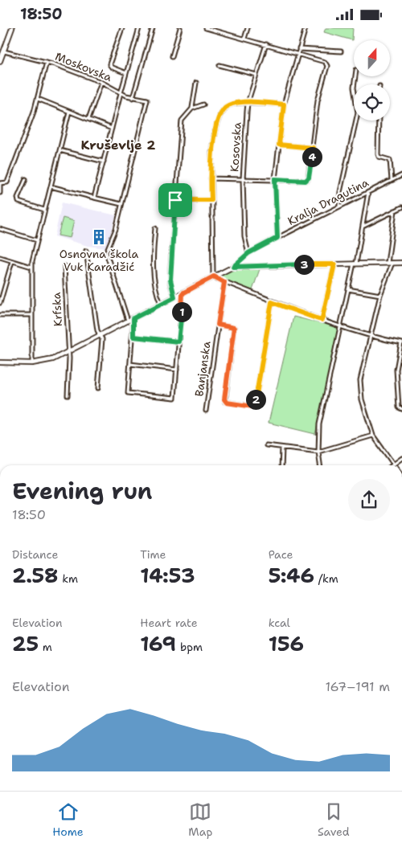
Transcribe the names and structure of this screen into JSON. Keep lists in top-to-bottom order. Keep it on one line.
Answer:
{"streets":{"street":["Moskovska","Kosovska","Kralja Dragutina","Krfska","Banjanska"]},"crossings":[["Kosovska","Kralja Dragutina"]],"districts":["Kruševlje 2"],"places":{"building":["Osnovna škola Vuk Karadžić"]},"north":"top","page":{"status":"18:50","pins":["4","3","1","2"],"heading":["Evening run","18:50"],"stats":[["Distance","2.58 km"],["Time","14:53"],["Pace","5:46 /km"],["Elevation","25 m"],["Heart rate","169 bpm"],["kcal","156"]],"chart":["Elevation","167–191 m"],"tabs":["Home","Map","Saved"]}}
